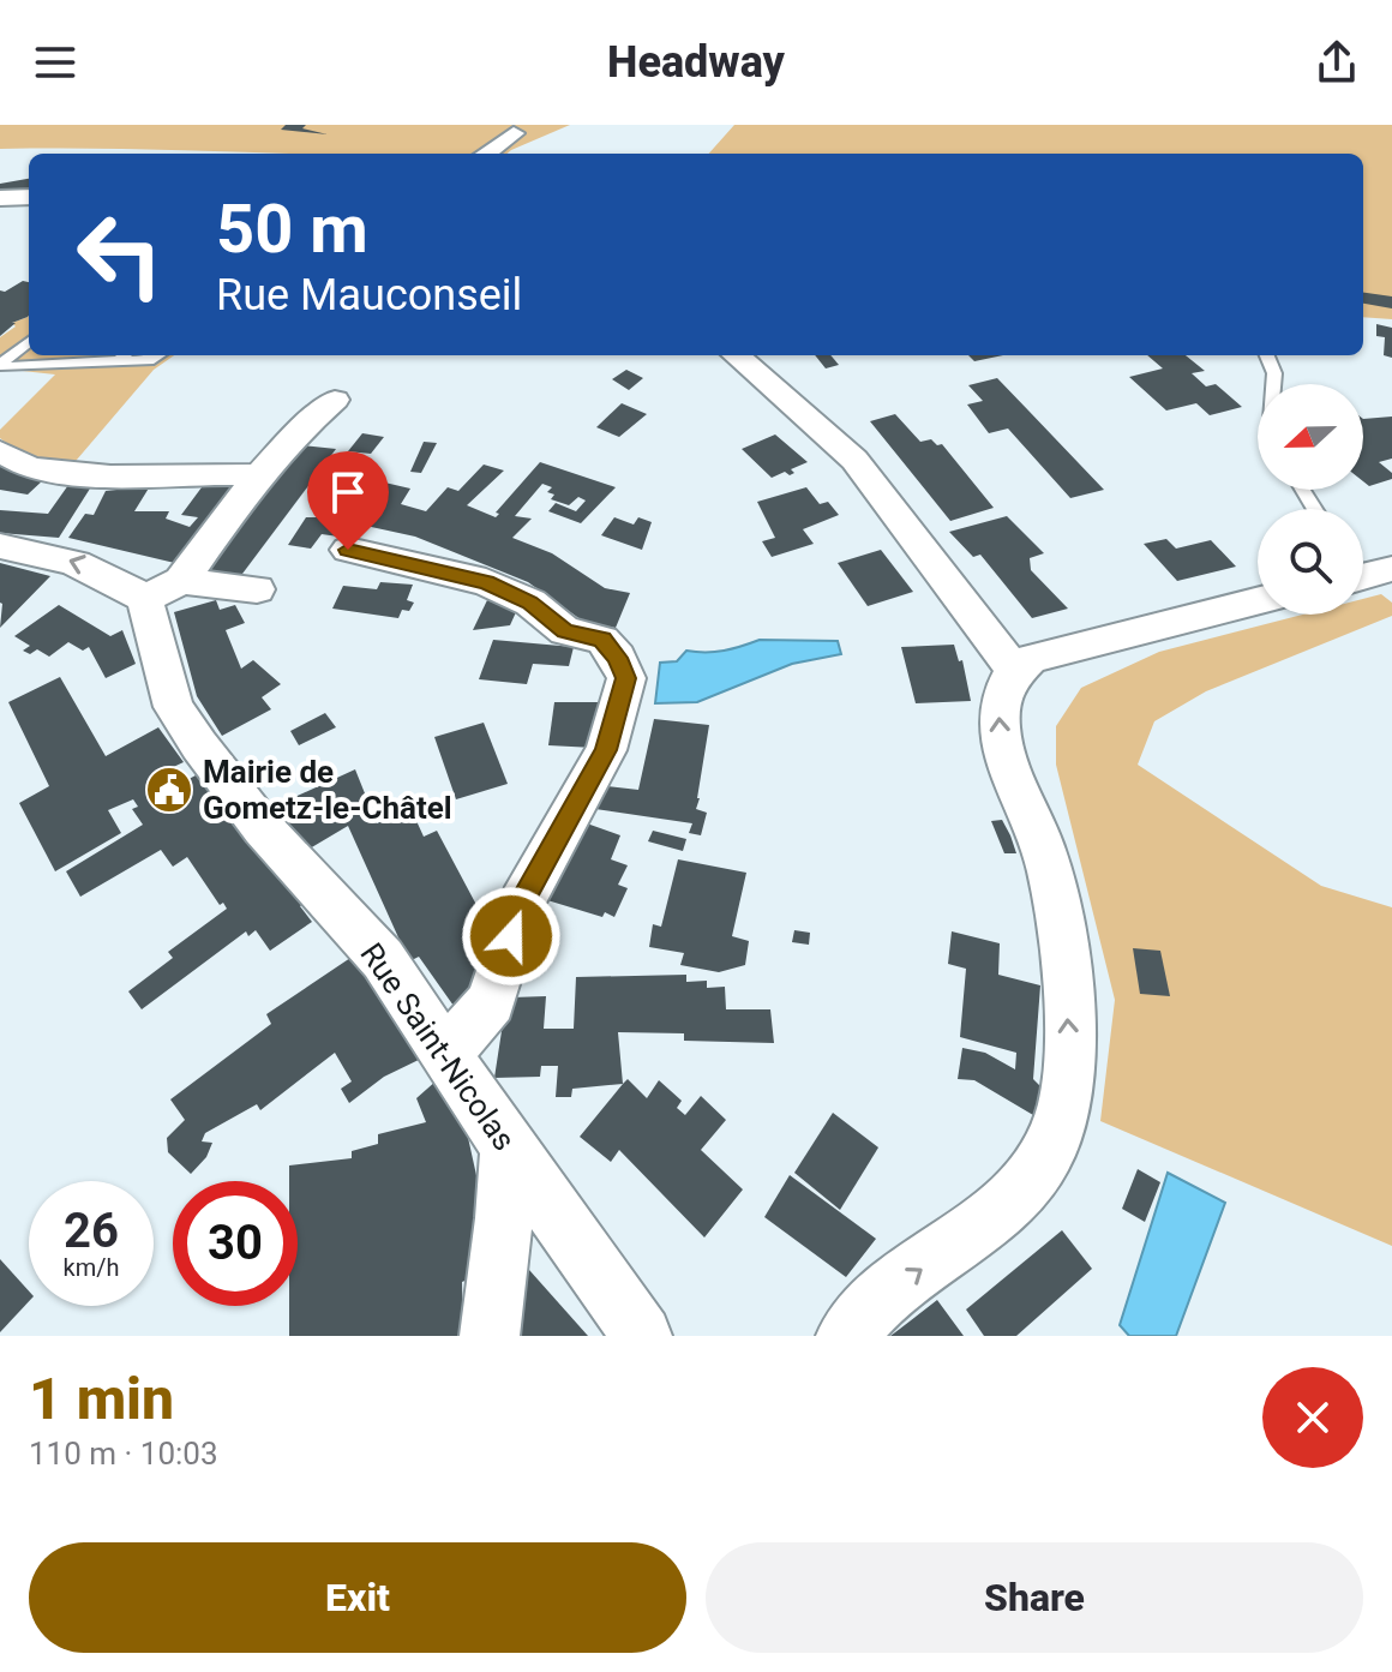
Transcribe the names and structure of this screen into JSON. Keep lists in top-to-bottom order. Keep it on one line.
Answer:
{"streets":{"street":["Rue Saint-Nicolas"]},"places":{"public building":["Mairie de Gometz-le-Châtel"]},"north":"left","page":{"header":"Headway","turn":["50 m","Rue Mauconseil"],"speed":"26 km/h","limit":"30","heading":["1 min","110 m · 10:03"],"buttons":["Exit","Share"]}}
